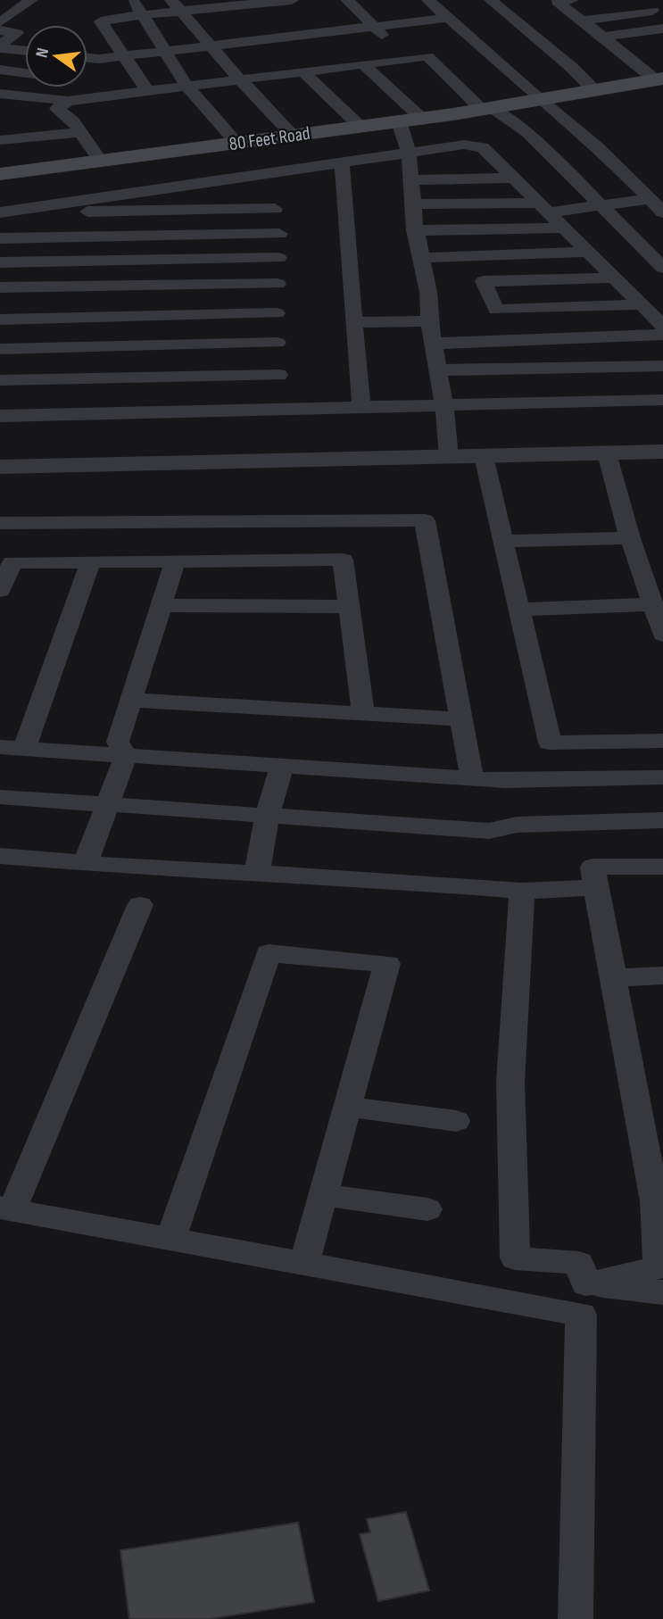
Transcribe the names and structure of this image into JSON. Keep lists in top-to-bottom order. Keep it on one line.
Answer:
{"streets":{"main road":["80 Feet Road"]},"north":"left"}
